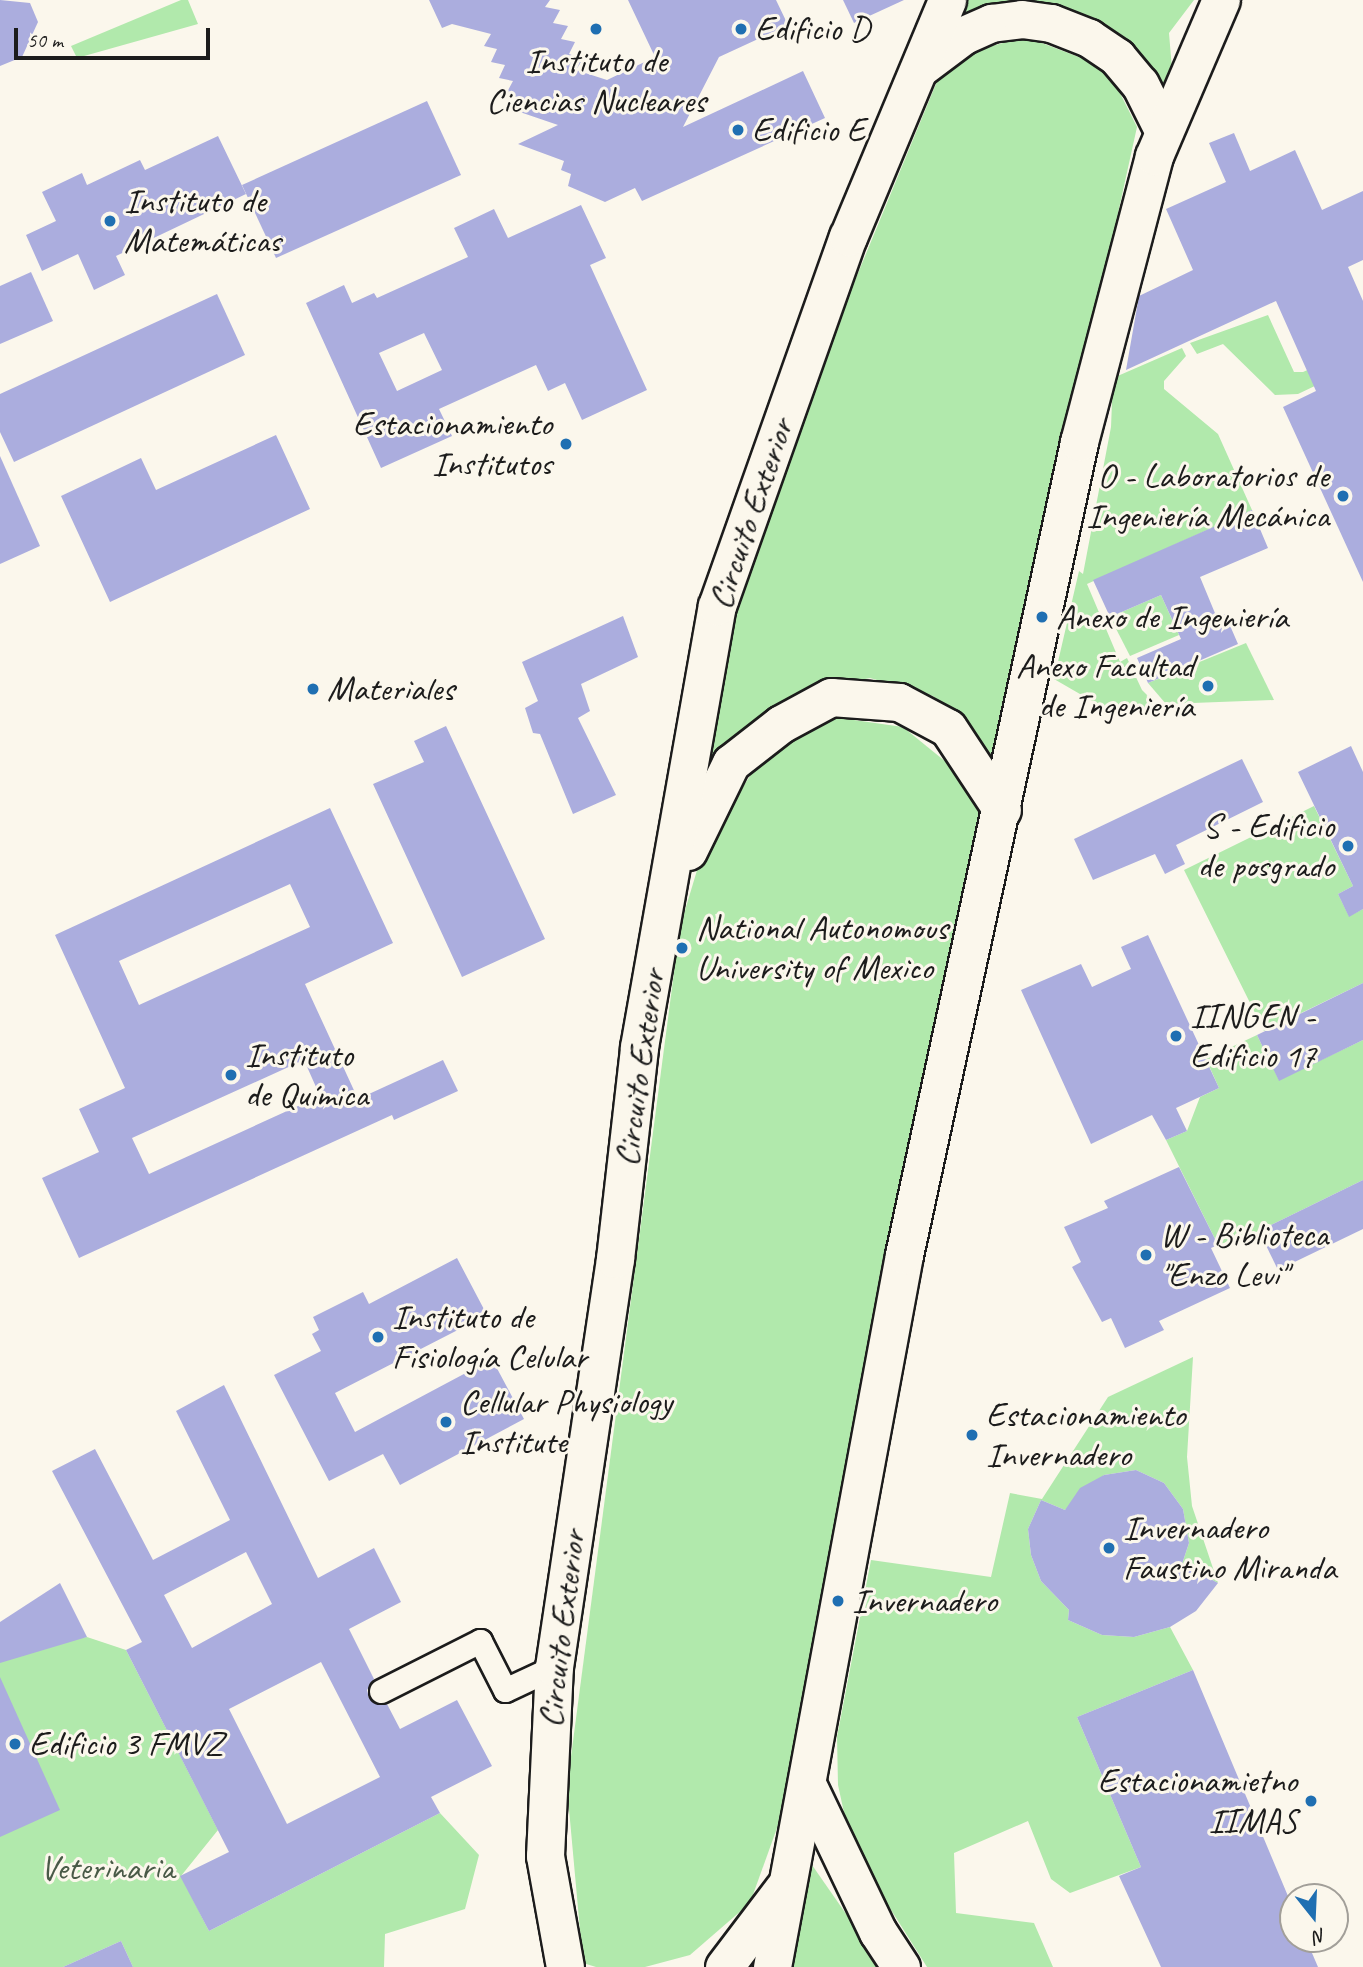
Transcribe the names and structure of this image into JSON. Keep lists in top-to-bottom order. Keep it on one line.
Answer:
{"streets":{"street":["Circuito Exterior"]},"parks":["Veterinaria"],"places":["Instituto de Ciencias Nucleares","Edificio D","Edificio E","Instituto de Matemáticas","Estacionamiento Institutos","O - Laboratorios de Ingeniería Mecánica","Anexo de Ingeniería","Anexo Facultad de Ingeniería","Materiales","S - Edificio de posgrado","National Autonomous University of Mexico","IINGEN - Edificio 17","Instituto de Química","W - Biblioteca \"Enzo Levi\"","Instituto de Fisiología Celular","Cellular Physiology Institute","Estacionamiento Invernadero","Invernadero Faustino Miranda","Invernadero","Edificio 3 FMVZ","Estacionamietno IIMAS"],"scale_bar":"50 m","north":"bottom"}
